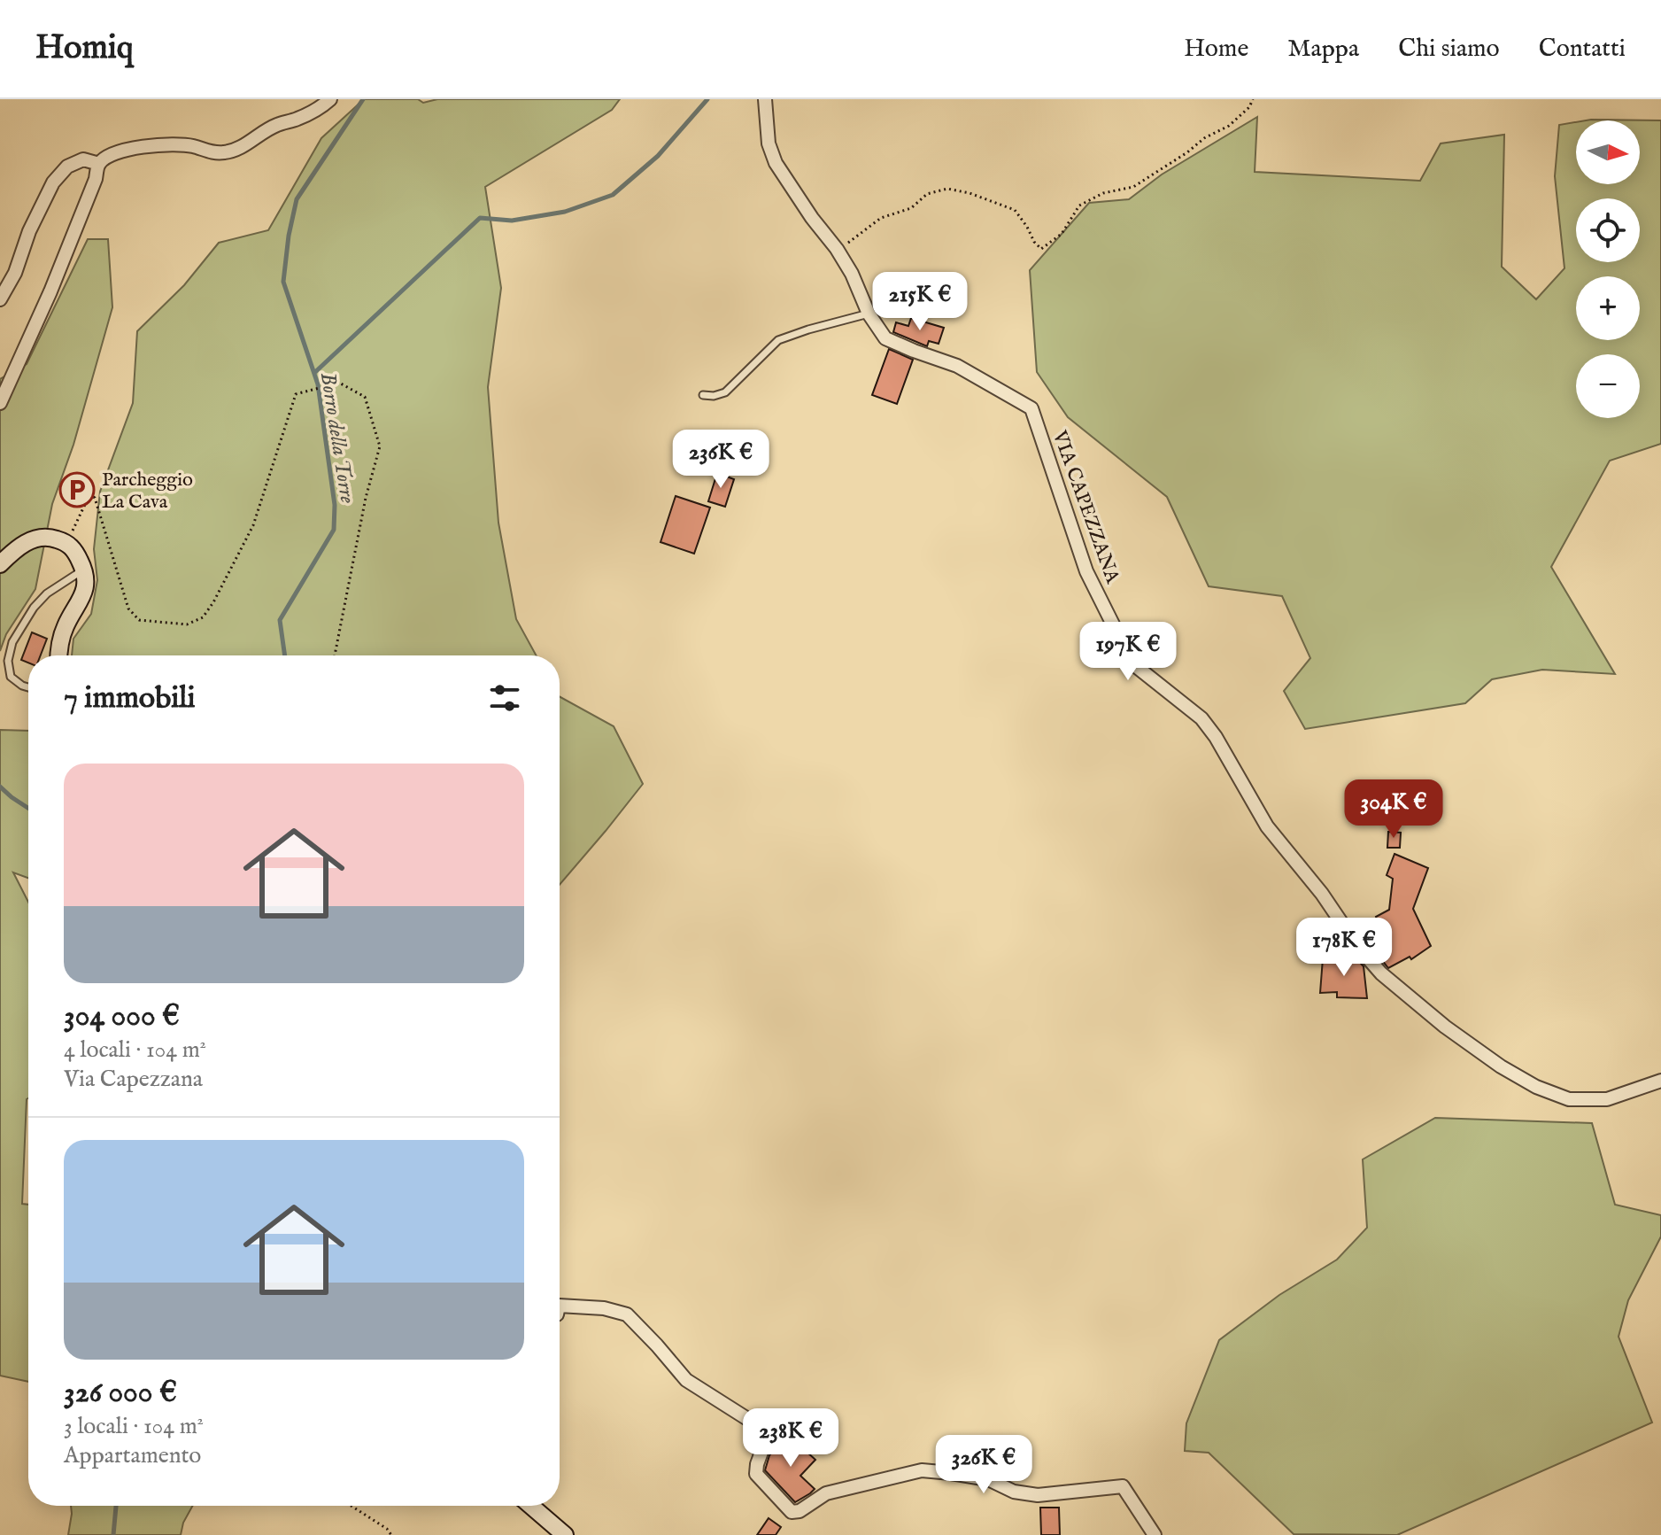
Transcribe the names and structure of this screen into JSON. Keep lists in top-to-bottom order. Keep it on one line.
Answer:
{"streets":{"street":["VIA CAPEZZANA"]},"water":["Borro della Torre"],"places":{"parking":["Parcheggio La Cava"]},"north":"right","page":{"header":"Homiq","nav":["Home","Mappa","Chi siamo","Contatti"],"map_buttons":["+","−"],"price":["215K €","236K €","197K €","304K €","178K €","238K €","326K €"],"heading":"7 immobili","list":[{"name":"304 000 €","note":"4 locali · 104 m² · Via Capezzana"},{"name":"326 000 €","note":"3 locali · 104 m² · Appartamento"}]}}
